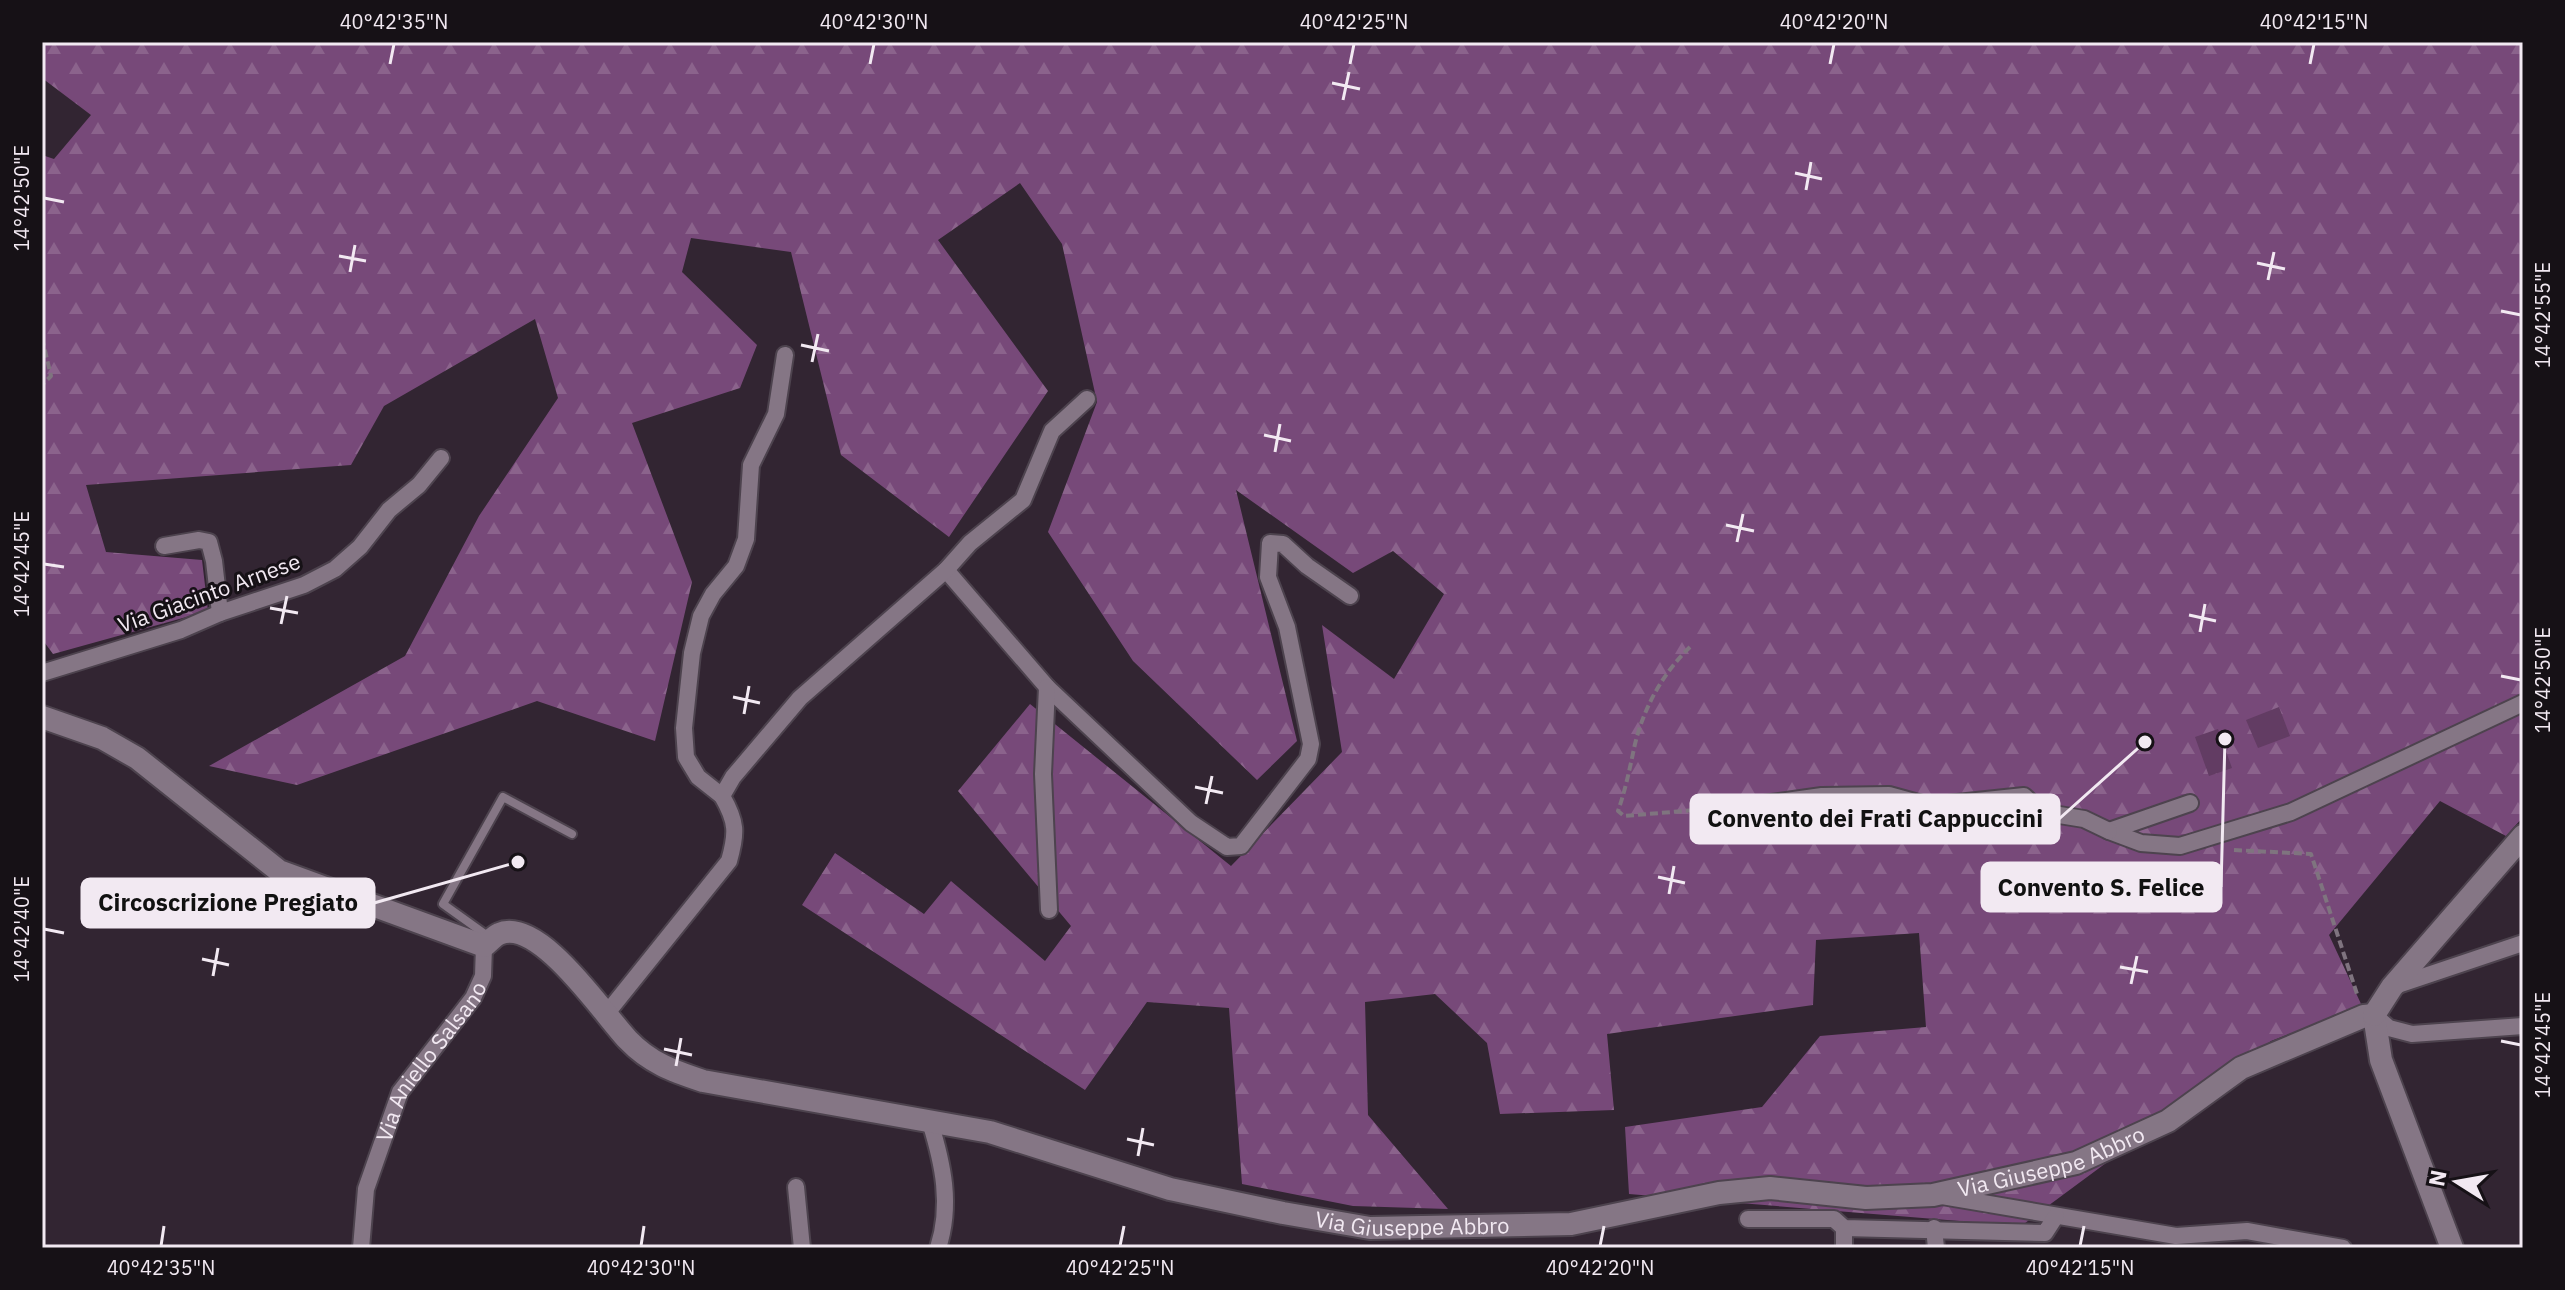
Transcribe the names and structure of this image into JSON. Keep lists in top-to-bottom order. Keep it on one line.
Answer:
{"streets":{"street":["Via Giacinto Arnese","Via Aniello Salsano","Via Giuseppe Abbro"]},"crossings":[["Via Aniello Salsano","Via Giuseppe Abbro"]],"places":["Convento S. Felice","Convento dei Frati Cappuccini","Circoscrizione Pregiato"],"north":"left","coordinates":["40°42'35\"N","40°42'30\"N","40°42'25\"N","40°42'20\"N","40°42'15\"N","14°42'50\"E","14°42'55\"E","14°42'45\"E","14°42'40\"E"]}
